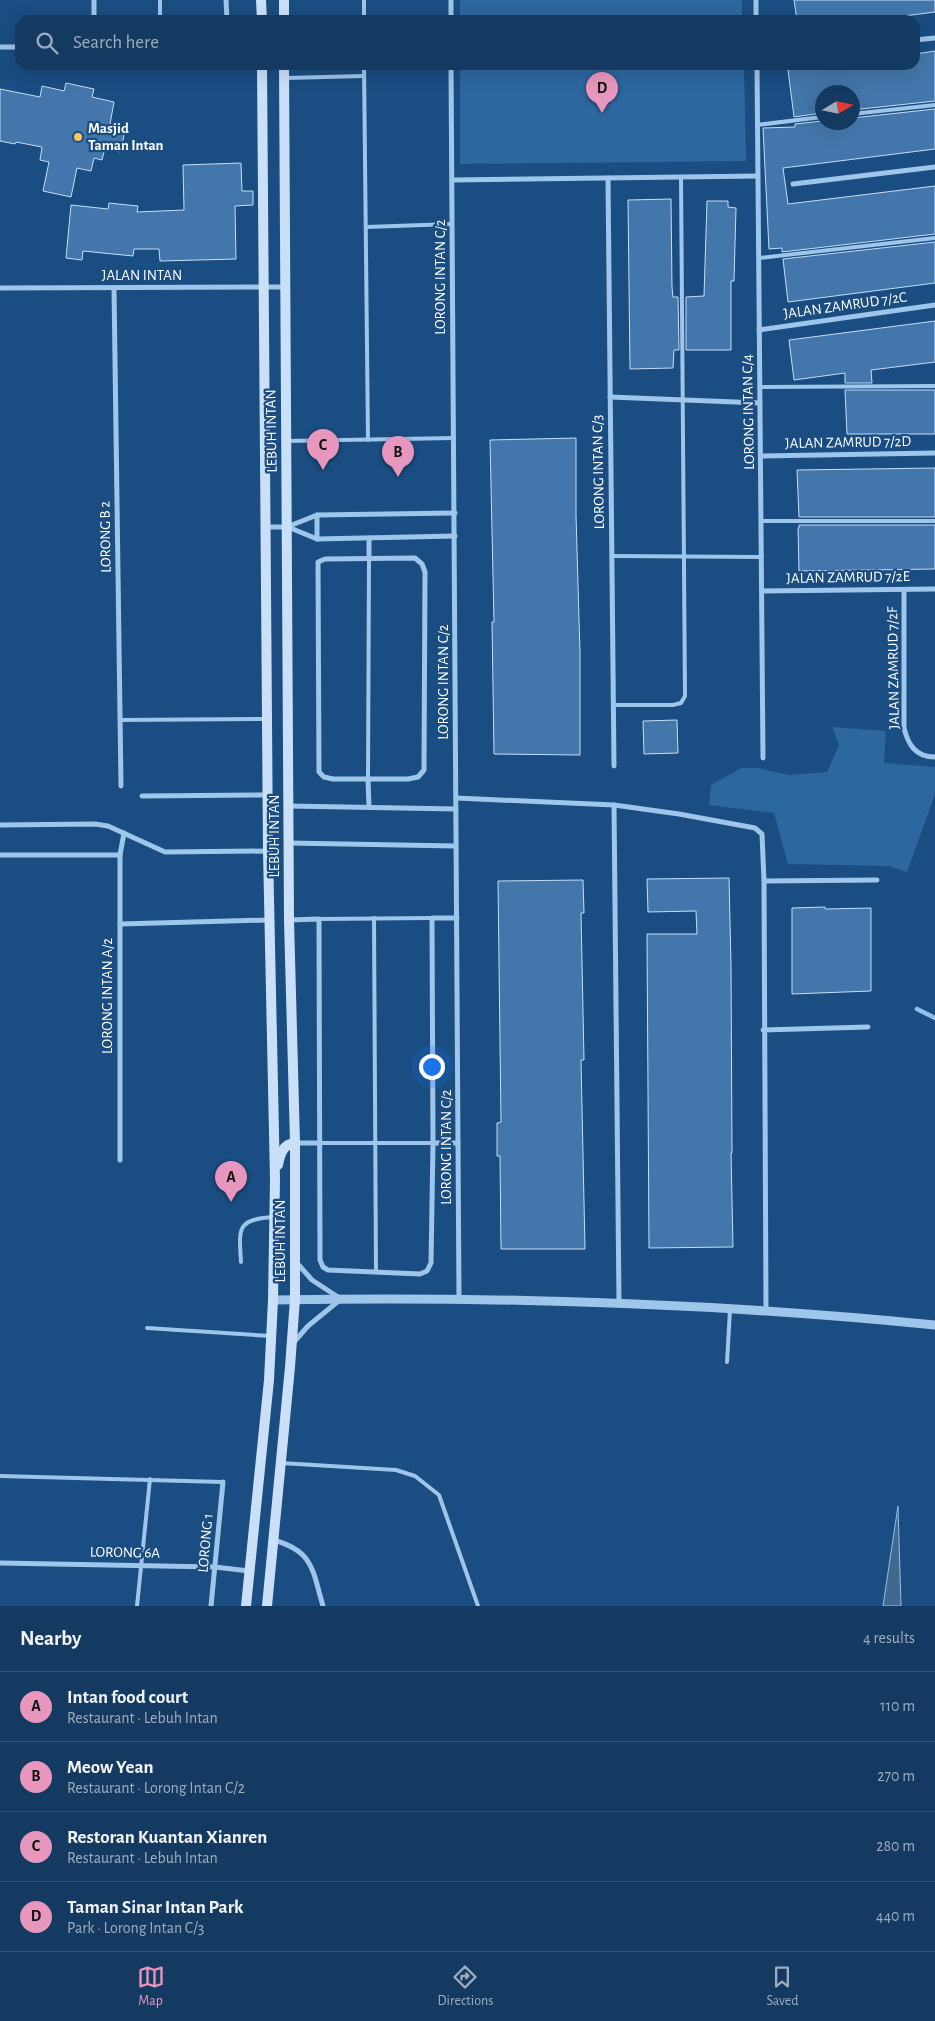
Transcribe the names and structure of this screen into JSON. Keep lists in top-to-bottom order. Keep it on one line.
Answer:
{"streets":{"main road":["LEBUH INTAN"],"street":["JALAN INTAN","LORONG INTAN C/2","JALAN ZAMRUD 7/2C","LORONG INTAN C/4","JALAN ZAMRUD 7/2D","LORONG INTAN C/3","LORONG B 2","JALAN ZAMRUD 7/2E","JALAN ZAMRUD 7/2F","LORONG INTAN A/2","LORONG 1","LORONG 6A"]},"crossings":[["JALAN INTAN","LEBUH INTAN"],["JALAN INTAN","LORONG B 2"],["JALAN ZAMRUD 7/2C","LORONG INTAN C/4"],["LORONG INTAN C/4","JALAN ZAMRUD 7/2D"],["LORONG INTAN C/4","JALAN ZAMRUD 7/2E"],["LEBUH INTAN","LORONG 6A"],["JALAN ZAMRUD 7/2E","JALAN ZAMRUD 7/2F"],["LORONG 1","LORONG 6A"]],"places":["Masjid Taman Intan"],"north":"right","page":{"search":"Search here","pins":["D","C","B","A"],"heading":["Nearby","4 results"],"list":[{"mark":"A","name":"Intan food court","note":"Restaurant · Lebuh Intan","value":"110 m"},{"mark":"B","name":"Meow Yean","note":"Restaurant · Lorong Intan C/2","value":"270 m"},{"mark":"C","name":"Restoran Kuantan Xianren","note":"Restaurant · Lebuh Intan","value":"280 m"},{"mark":"D","name":"Taman Sinar Intan Park","note":"Park · Lorong Intan C/3","value":"440 m"}],"nav":["Map","Directions","Saved"]}}
